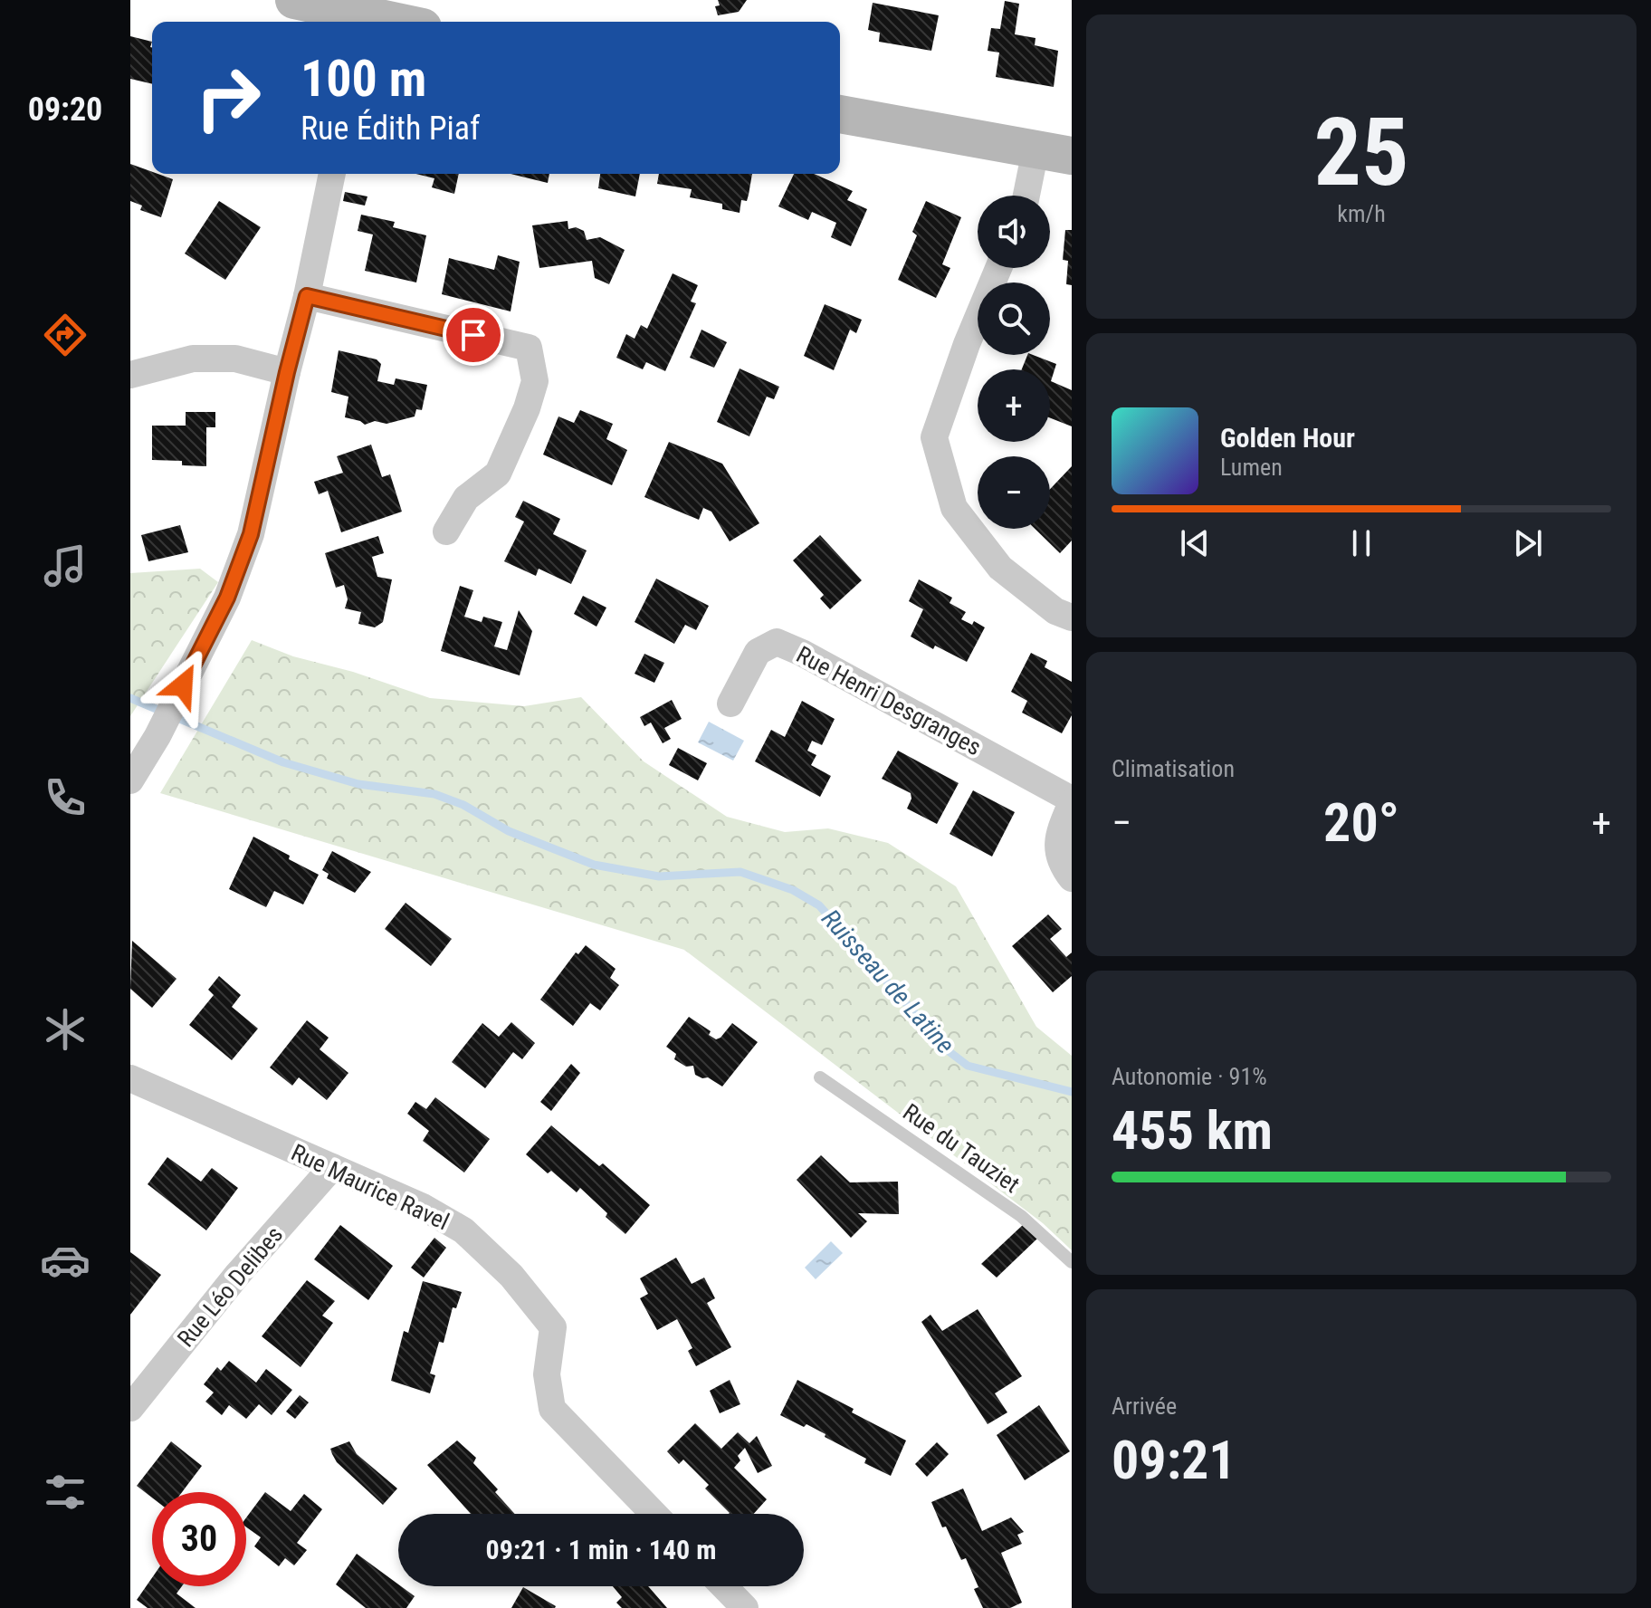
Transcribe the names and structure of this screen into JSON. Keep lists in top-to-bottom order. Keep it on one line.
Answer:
{"streets":{"street":["Rue Henri Desgranges","Rue Maurice Ravel","Rue Léo Delibes"],"lane":["Rue du Tauziet"]},"crossings":[["Rue Maurice Ravel","Rue Léo Delibes"]],"water":["Ruisseau de Latine"],"page":{"tabs":"09:20","tile":[["25","km/h"],"Climatisation",["Autonomie · 91%","455 km"],["Arrivée","09:21"]],"turn":["100 m","Rue Édith Piaf"],"map_buttons":["+","−"],"song":["Golden Hour","Lumen"],"heat":["−","20°","+"],"limit":"30","trip":"09:21 · 1 min · 140 m"}}
